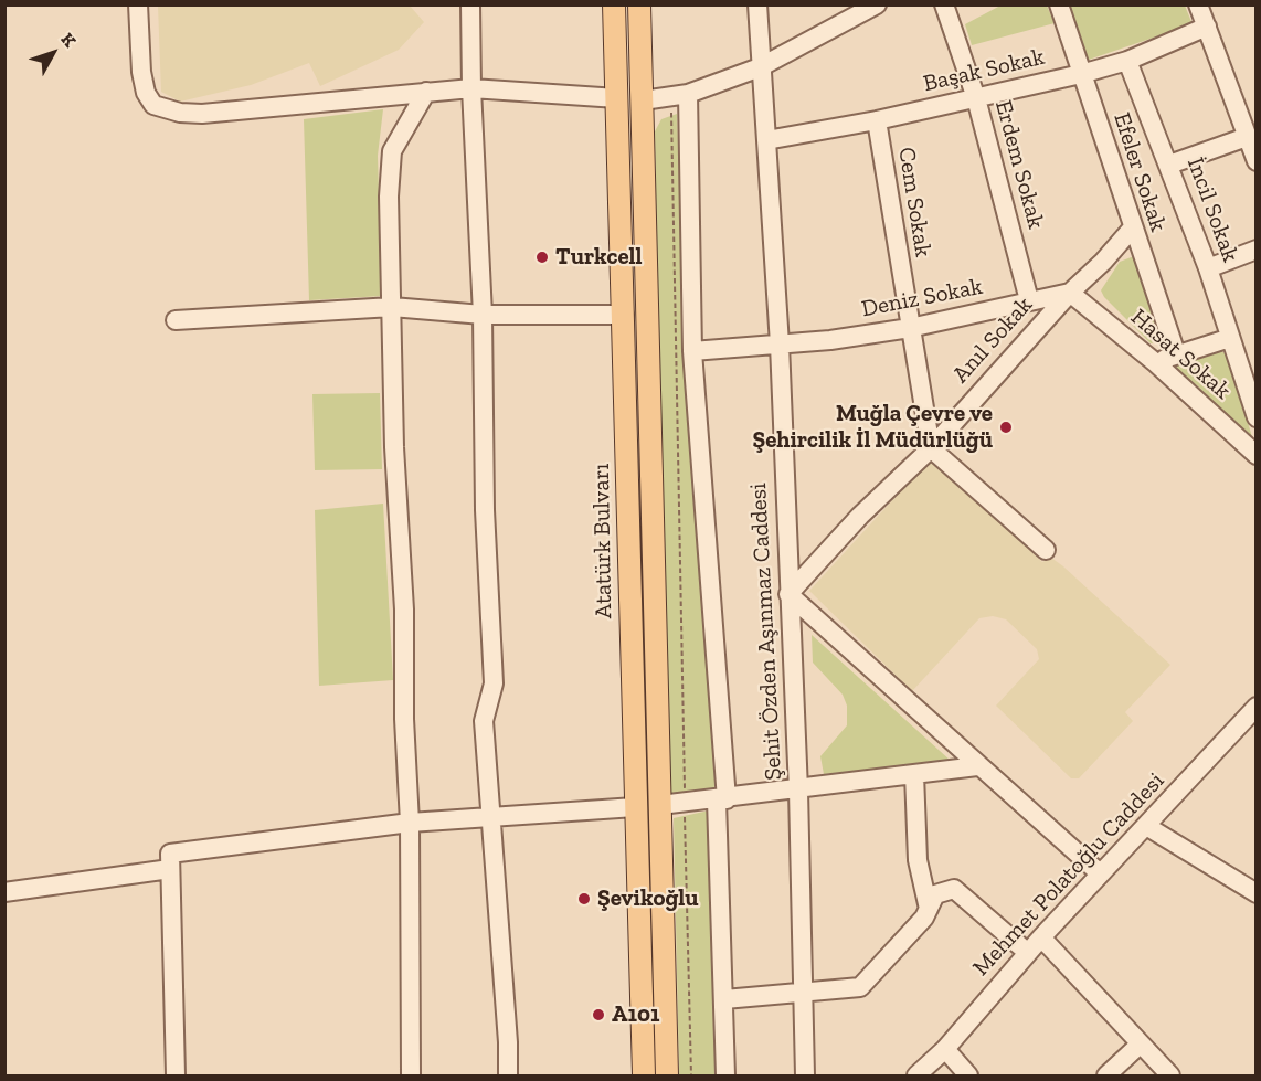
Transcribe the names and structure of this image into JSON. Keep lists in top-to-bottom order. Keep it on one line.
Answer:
{"streets":{"main road":["Atatürk Bulvarı"],"street":["Başak Sokak","Erdem Sokak","Efeler Sokak","Cem Sokak","İncil Sokak","Deniz Sokak","Anıl Sokak","Hasat Sokak","Şehit Özden Aşınmaz Caddesi","Mehmet Polatoğlu Caddesi"]},"crossings":[["Başak Sokak","Erdem Sokak"],["Başak Sokak","Efeler Sokak"],["Başak Sokak","Cem Sokak"],["Başak Sokak","İncil Sokak"],["Başak Sokak","Şehit Özden Aşınmaz Caddesi"],["Erdem Sokak","Deniz Sokak"],["Cem Sokak","Deniz Sokak"],["Cem Sokak","Anıl Sokak"],["Deniz Sokak","Anıl Sokak"],["Deniz Sokak","Hasat Sokak"],["Deniz Sokak","Şehit Özden Aşınmaz Caddesi"],["Anıl Sokak","Hasat Sokak"],["Anıl Sokak","Şehit Özden Aşınmaz Caddesi"]],"places":["Turkcell","Muğla Çevre ve Şehircilik İl Müdürlüğü","Şevikoğlu","A101"],"north":"top right"}
